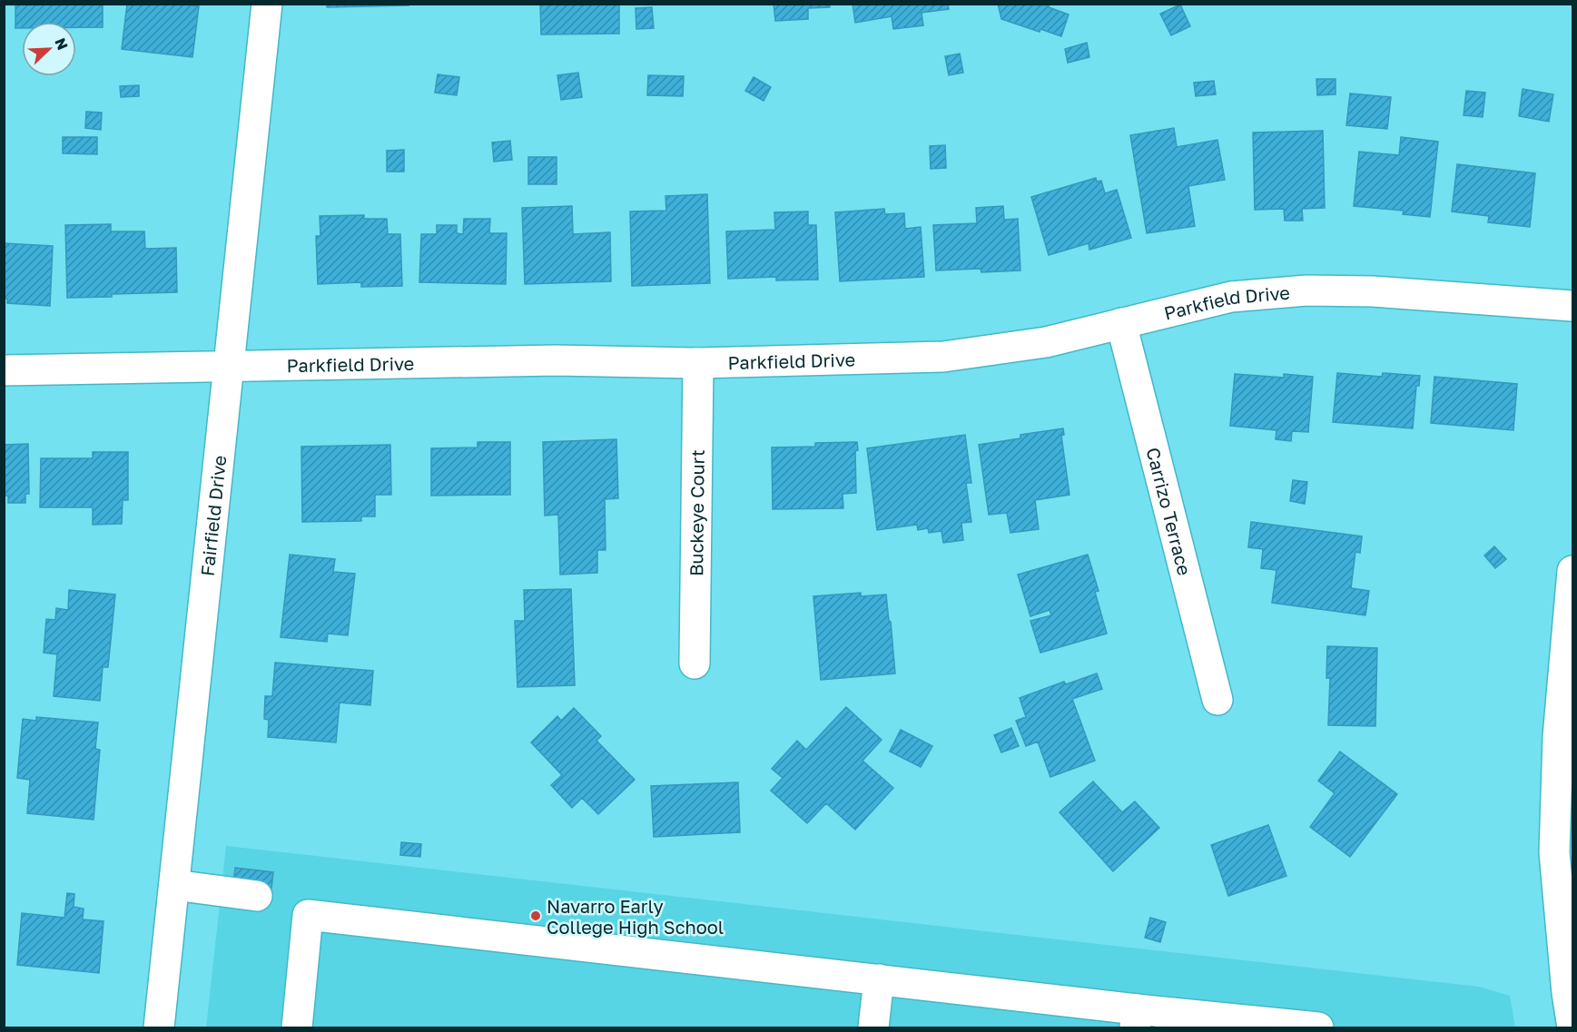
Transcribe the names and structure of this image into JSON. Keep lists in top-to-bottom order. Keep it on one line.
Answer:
{"streets":{"street":["Parkfield Drive","Carrizo Terrace","Buckeye Court","Fairfield Drive"]},"crossings":[["Parkfield Drive","Carrizo Terrace"],["Parkfield Drive","Buckeye Court"],["Parkfield Drive","Fairfield Drive"]],"places":["Navarro Early College High School"],"north":"top right"}
